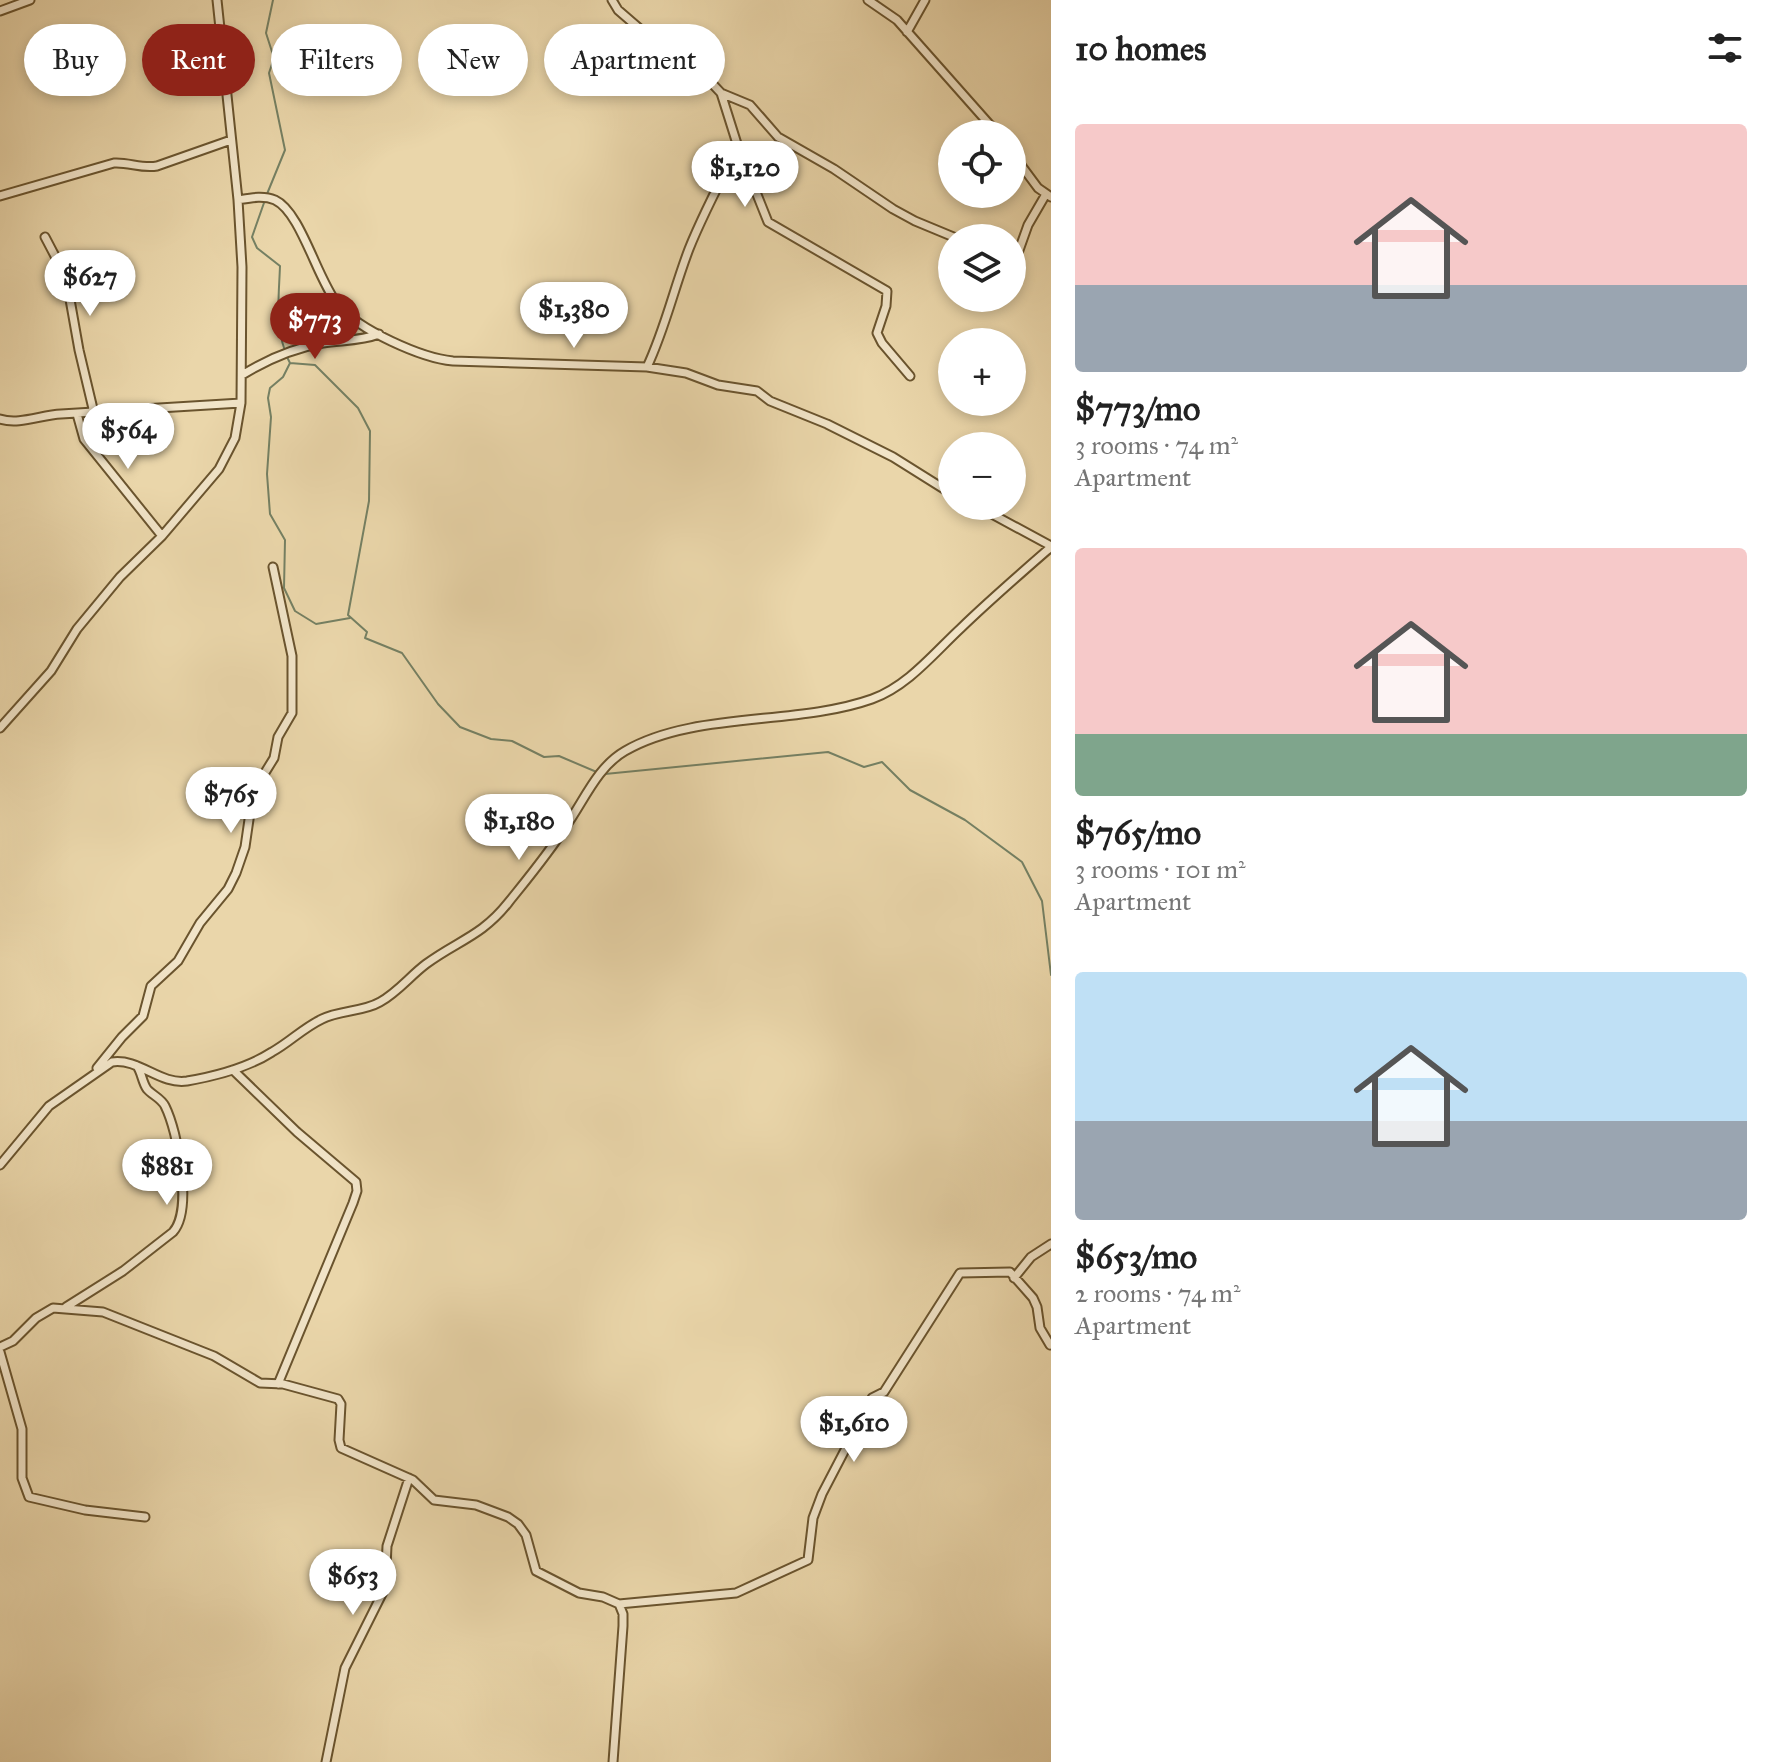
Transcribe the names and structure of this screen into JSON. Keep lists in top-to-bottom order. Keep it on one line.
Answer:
{"page":{"heading":"10 homes","chip":["Buy","Rent","Filters","New","Apartment"],"list":[{"name":"$773/mo","note":"3 rooms · 74 m² · Apartment"},{"name":"$765/mo","note":"3 rooms · 101 m² · Apartment"},{"name":"$653/mo","note":"2 rooms · 74 m² · Apartment"}],"map_buttons":["+","−"],"price":["$1,120","$627","$1,380","$773","$564","$765","$1,180","$881","$1,610","$653"]}}
